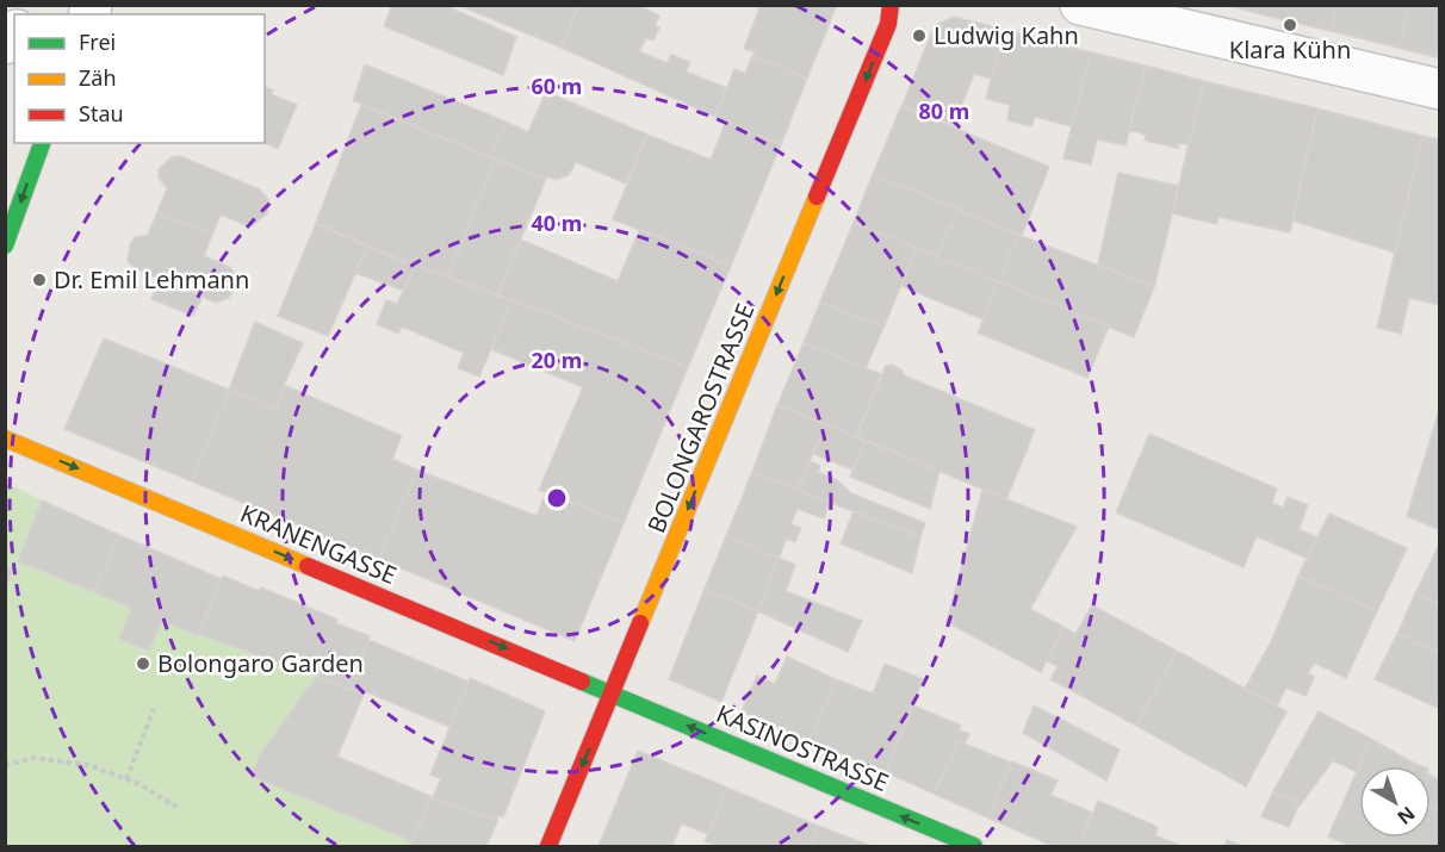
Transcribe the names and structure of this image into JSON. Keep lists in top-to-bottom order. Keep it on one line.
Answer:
{"streets":{"street":["BOLONGAROSTRASSE","KRANENGASSE","KASINOSTRASSE"]},"crossings":[["BOLONGAROSTRASSE","KRANENGASSE"],["BOLONGAROSTRASSE","KASINOSTRASSE"],["KRANENGASSE","KASINOSTRASSE"]],"one_way":["BOLONGAROSTRASSE","KRANENGASSE","KASINOSTRASSE"],"places":["Klara Kühn","Ludwig Kahn","Dr. Emil Lehmann","Bolongaro Garden"],"legend":["Frei","Zäh","Stau"],"north":"bottom right","rings":["60 m","80 m","40 m","20 m"]}
